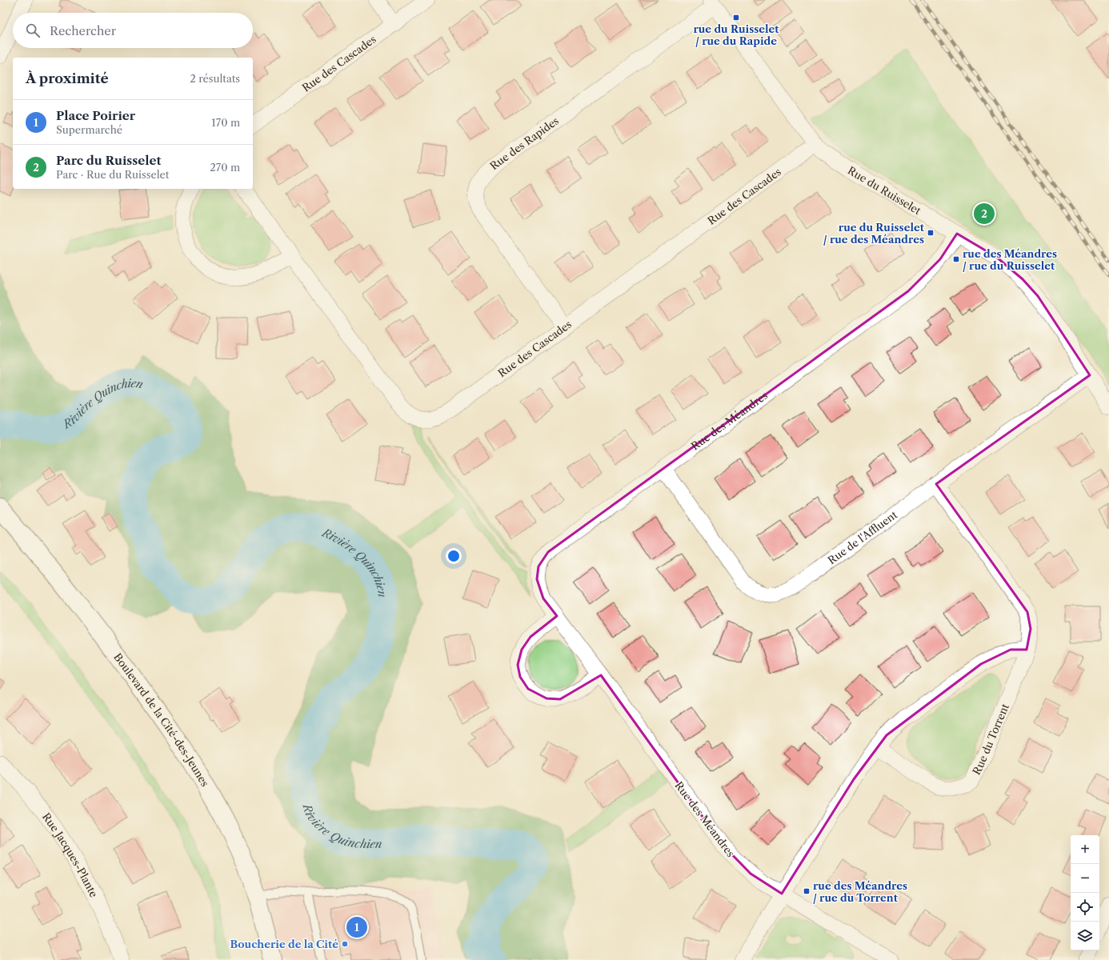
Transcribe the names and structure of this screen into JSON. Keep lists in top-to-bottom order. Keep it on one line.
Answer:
{"streets":{"main road":["Boulevard de la Cité-des-Jeunes"],"street":["Rue des Cascades","Rue des Rapides","Rue du Ruisselet","Rue des Méandres","Rue de l'Affluent","Rue du Torrent","Rue Jacques-Plante"]},"crossings":[["Rue des Cascades","Rue des Rapides"],["Rue des Cascades","Rue du Ruisselet"],["Rue des Rapides","Rue du Ruisselet"],["Rue du Ruisselet","Rue des Méandres"],["Rue du Ruisselet","Rue de l'Affluent"],["Rue des Méandres","Rue de l'Affluent"],["Rue de l'Affluent","Rue du Torrent"]],"water":["Rivière Quinchien"],"places":{"transit":["rue du Ruisselet / rue du Rapide","rue du Ruisselet / rue des Méandres","rue des Méandres / rue du Ruisselet","rue des Méandres / rue du Torrent"],"other":["Boucherie de la Cité"]},"page":{"search":"Rechercher","heading":["À proximité","2 résultats"],"list":[{"mark":"1","name":"Place Poirier","note":"Supermarché","value":"170 m"},{"mark":"2","name":"Parc du Ruisselet","note":"Parc · Rue du Ruisselet","value":"270 m"}],"pins":["2","1"],"map_buttons":["+","−"]}}
